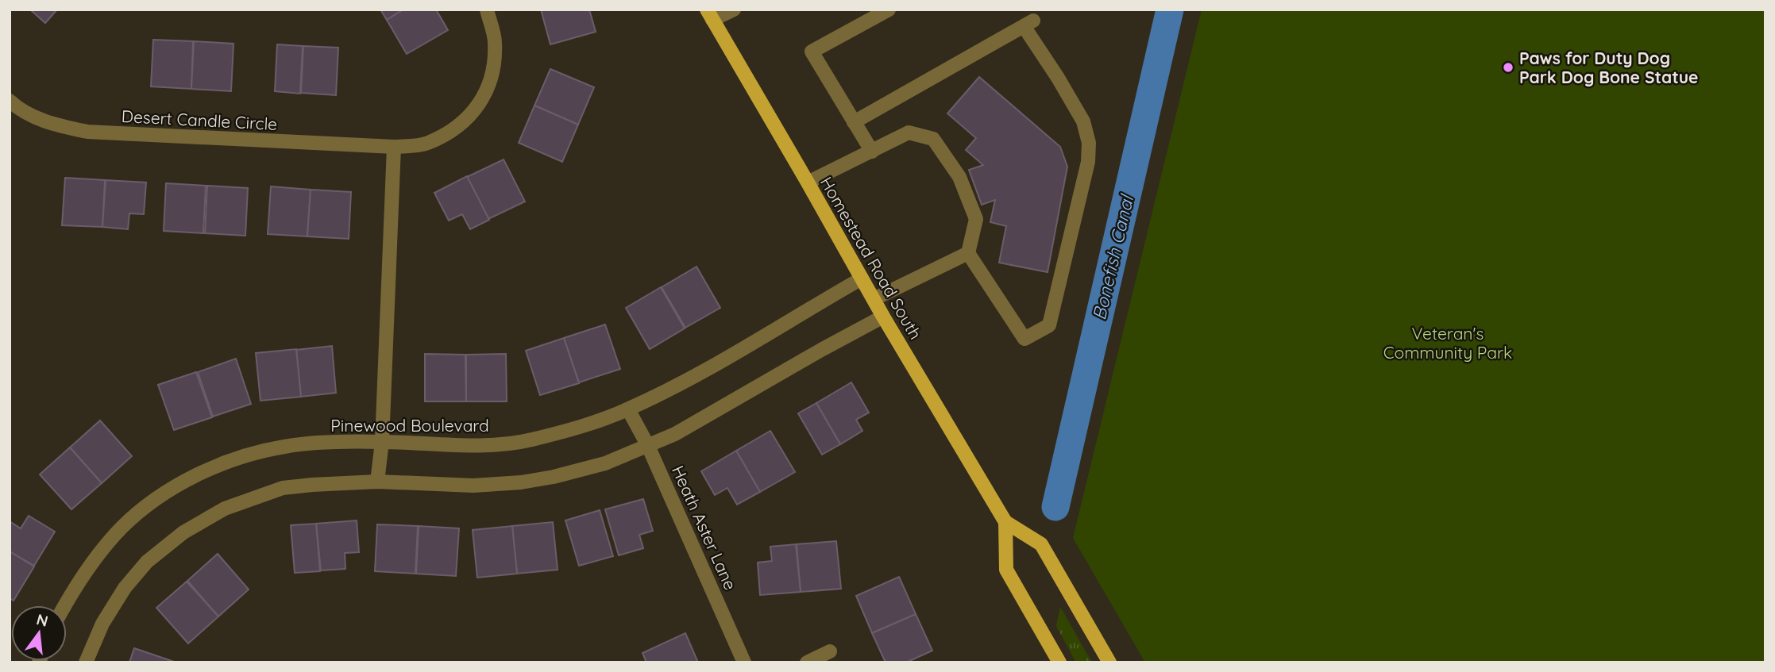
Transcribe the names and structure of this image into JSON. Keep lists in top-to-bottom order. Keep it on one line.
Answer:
{"streets":{"main road":["Homestead Road South"],"street":["Desert Candle Circle","Pinewood Boulevard","Heath Aster Lane"]},"crossings":[["Homestead Road South","Pinewood Boulevard"],["Pinewood Boulevard","Heath Aster Lane"]],"water":["Bonefish Canal"],"parks":["Veteran's Community Park"],"places":["Paws for Duty Dog Park Dog Bone Statue"],"north":"top"}
